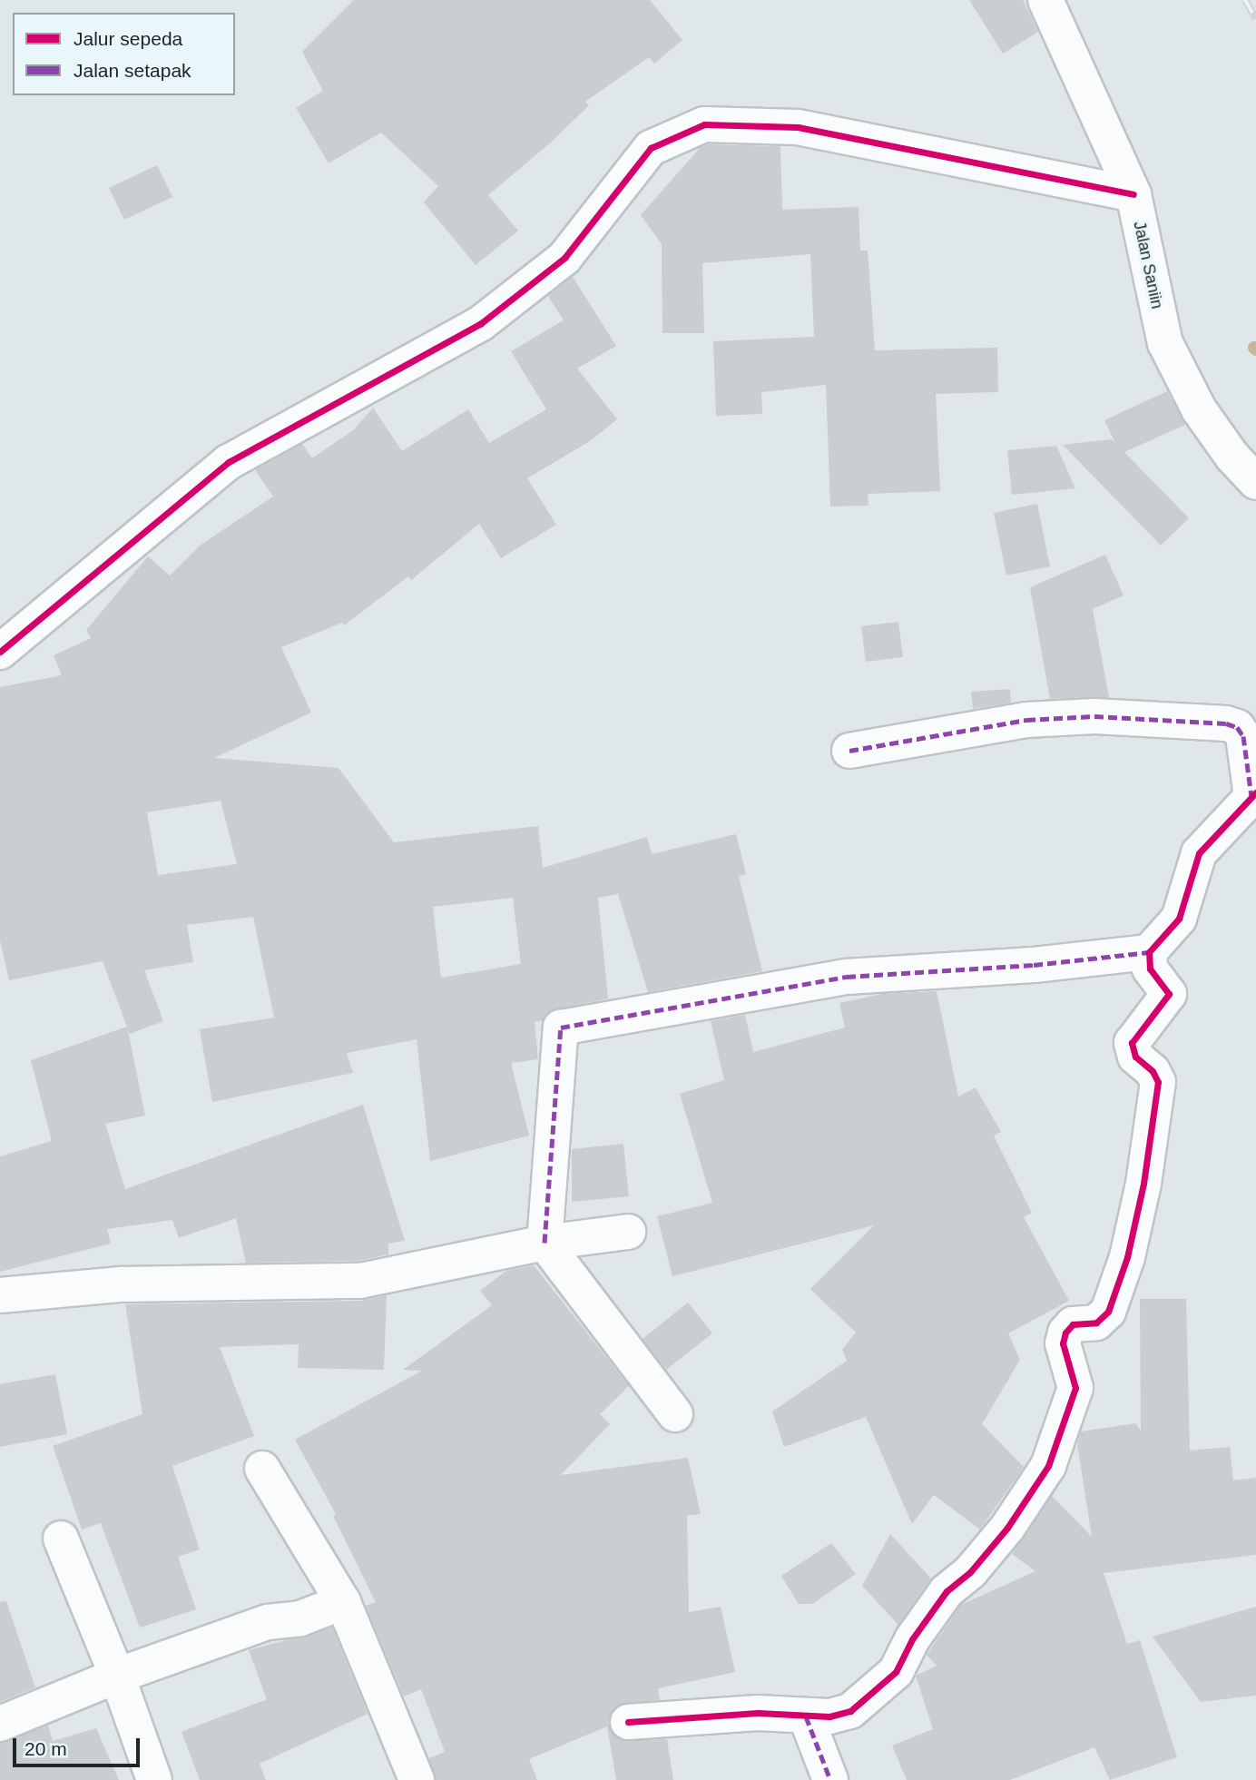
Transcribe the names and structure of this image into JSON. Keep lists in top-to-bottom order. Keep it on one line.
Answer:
{"streets":{"street":["Jalan Saniin"]},"legend":["Jalur sepeda","Jalan setapak"],"scale_bar":"20 m"}
